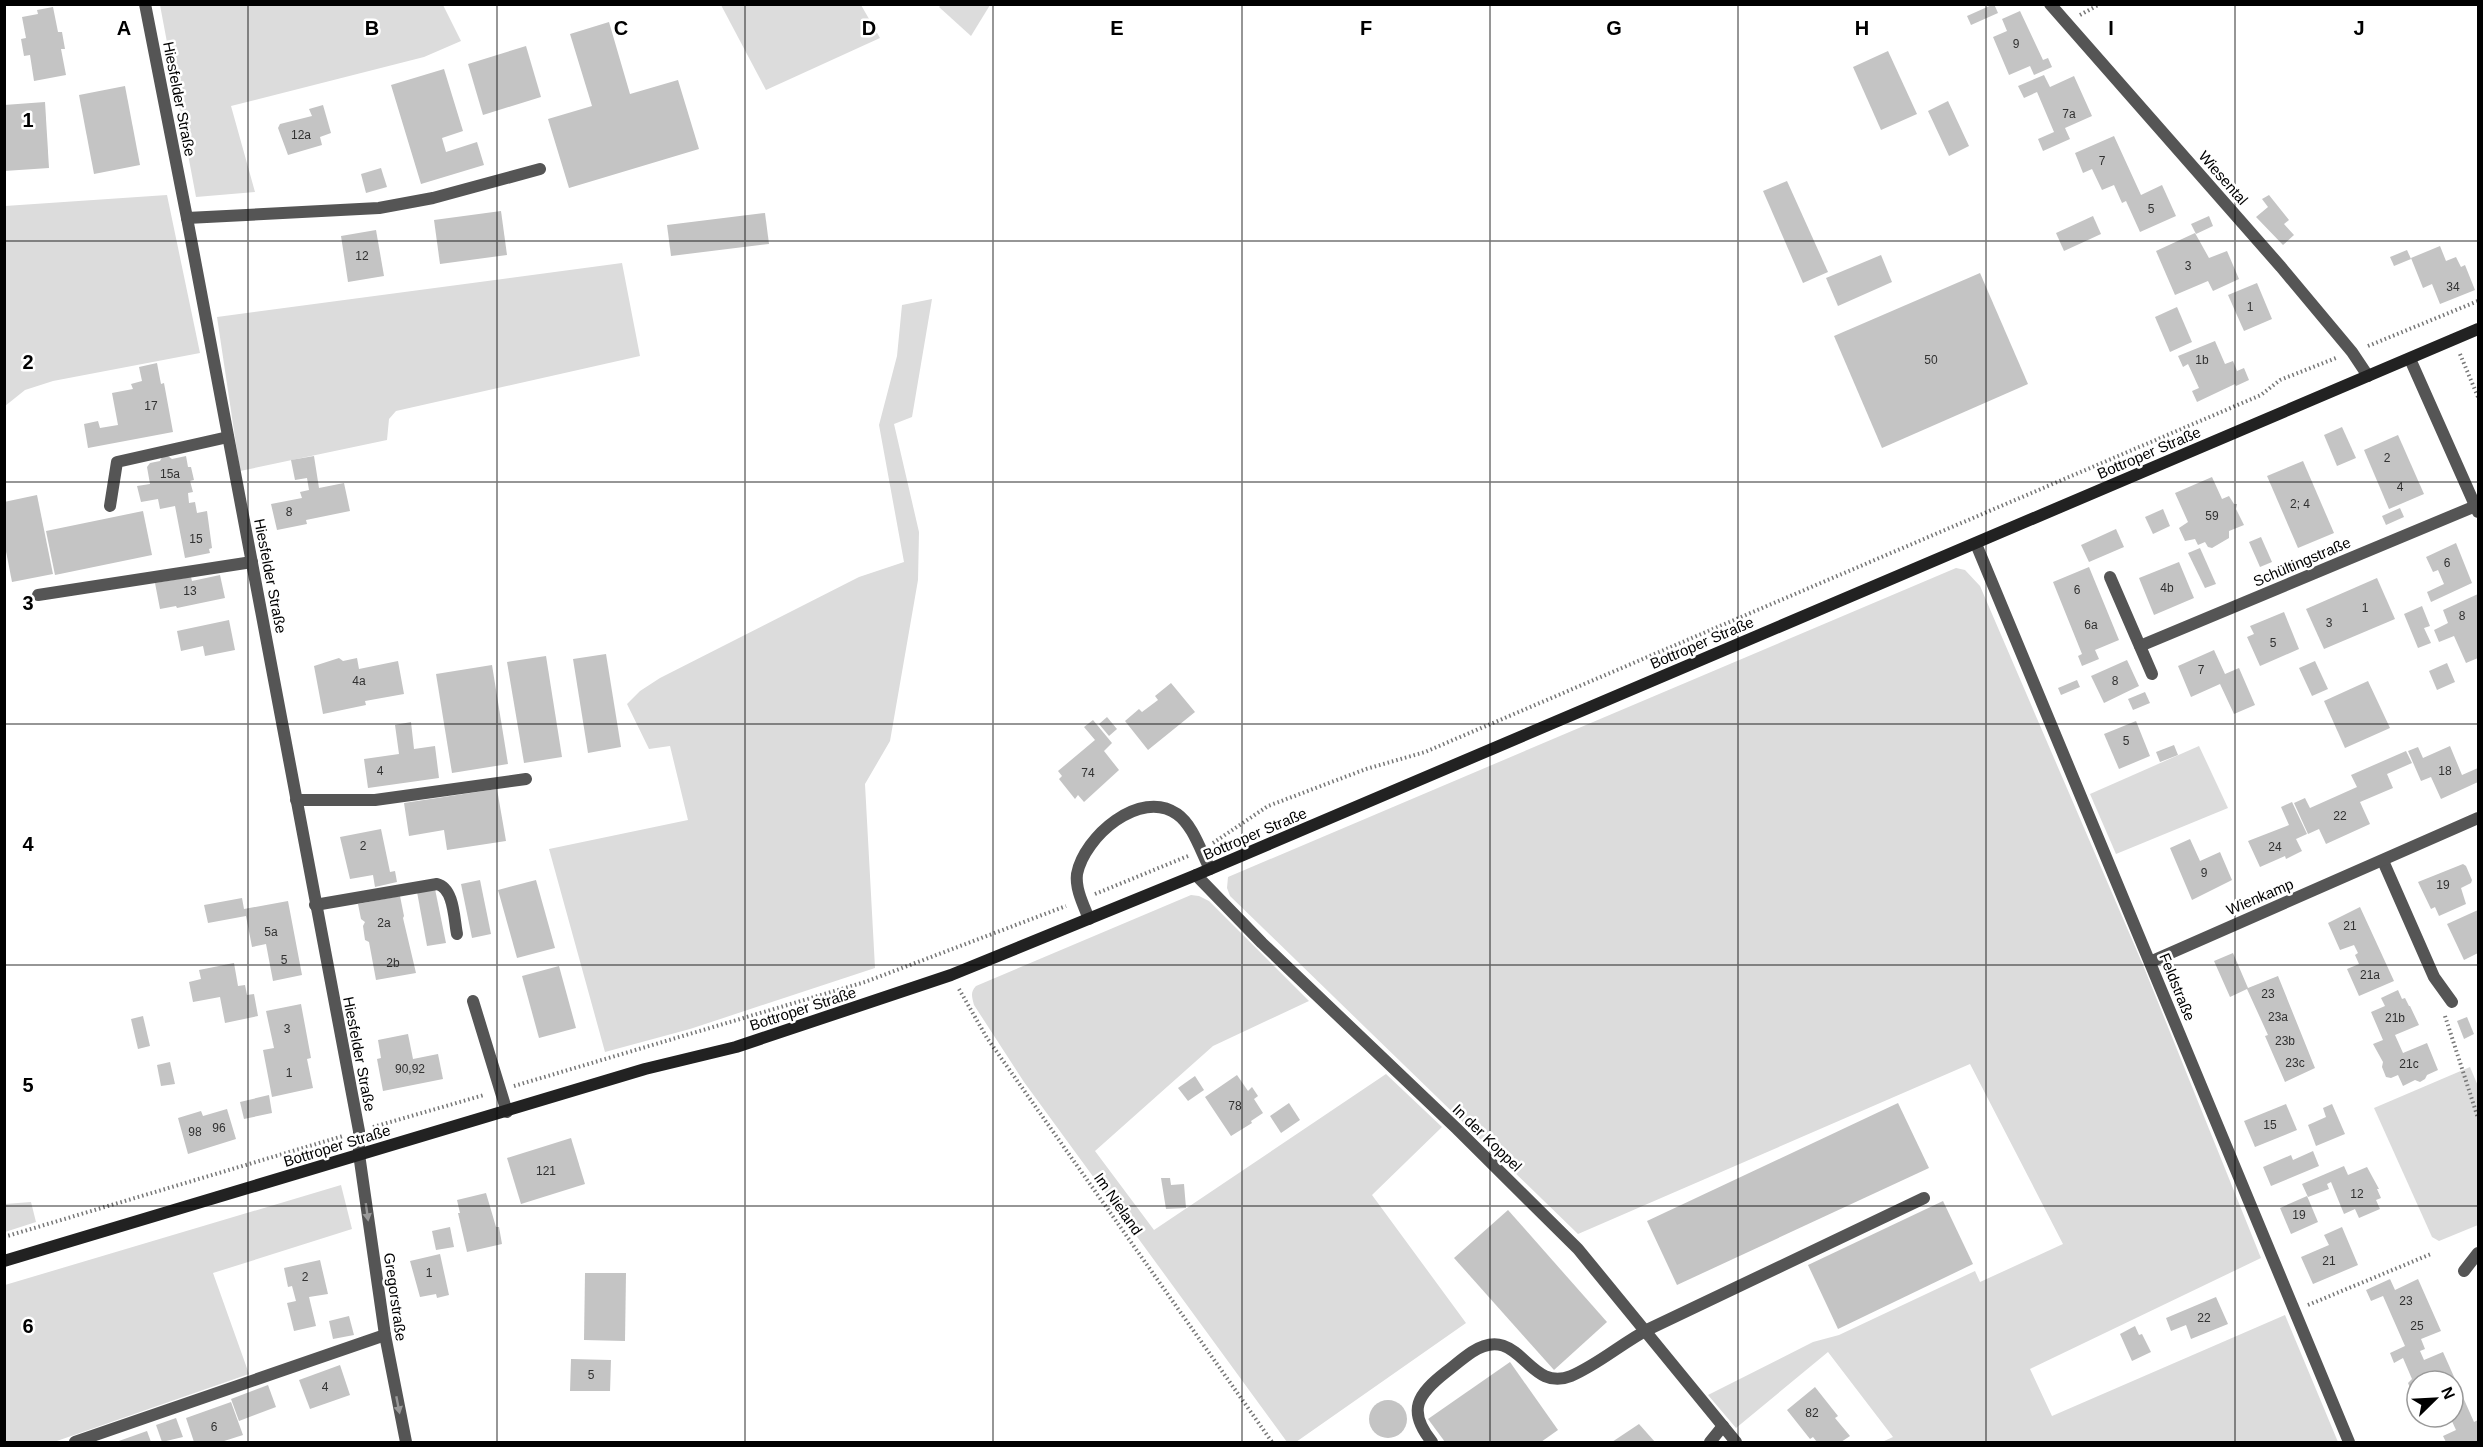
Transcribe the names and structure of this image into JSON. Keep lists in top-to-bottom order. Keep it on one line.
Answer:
{"streets":{"main road":["Bottroper Straße"],"street":["Hiesfelder Straße","Wiesental","Schültingstraße","Wienkamp","Feldstraße","In der Koppel","Gregorstraße"],"path":["Im Nieland"]},"crossings":[["Hiesfelder Straße","Bottroper Straße"],["Hiesfelder Straße","Gregorstraße"],["Wiesental","Bottroper Straße"],["Bottroper Straße","Feldstraße"],["Bottroper Straße","In der Koppel"],["Bottroper Straße","Im Nieland"],["Bottroper Straße","Gregorstraße"],["Wienkamp","Feldstraße"]],"one_way":["Gregorstraße"],"house_numbers":["9","7a","12a","7","5","12","3","34","1","50","1b","17","2","15a","4","2; 4","8","59","15","6","4b","6","13","1","8","3","6a","5","7","4a","8","5","4","18","74","22","2","24","9","19","2a","21","5a","5","2b","21a","23","23a","21b","3","23b","23c","21c","90,92","1","78","15","96","98","121","12","19","21","1","2","23","22","25","5","4","82","6"],"north":"top right","grid":{"columns":["A","B","C","D","E","F","G","H","I","J"],"rows":["1","2","3","4","5","6"]}}
